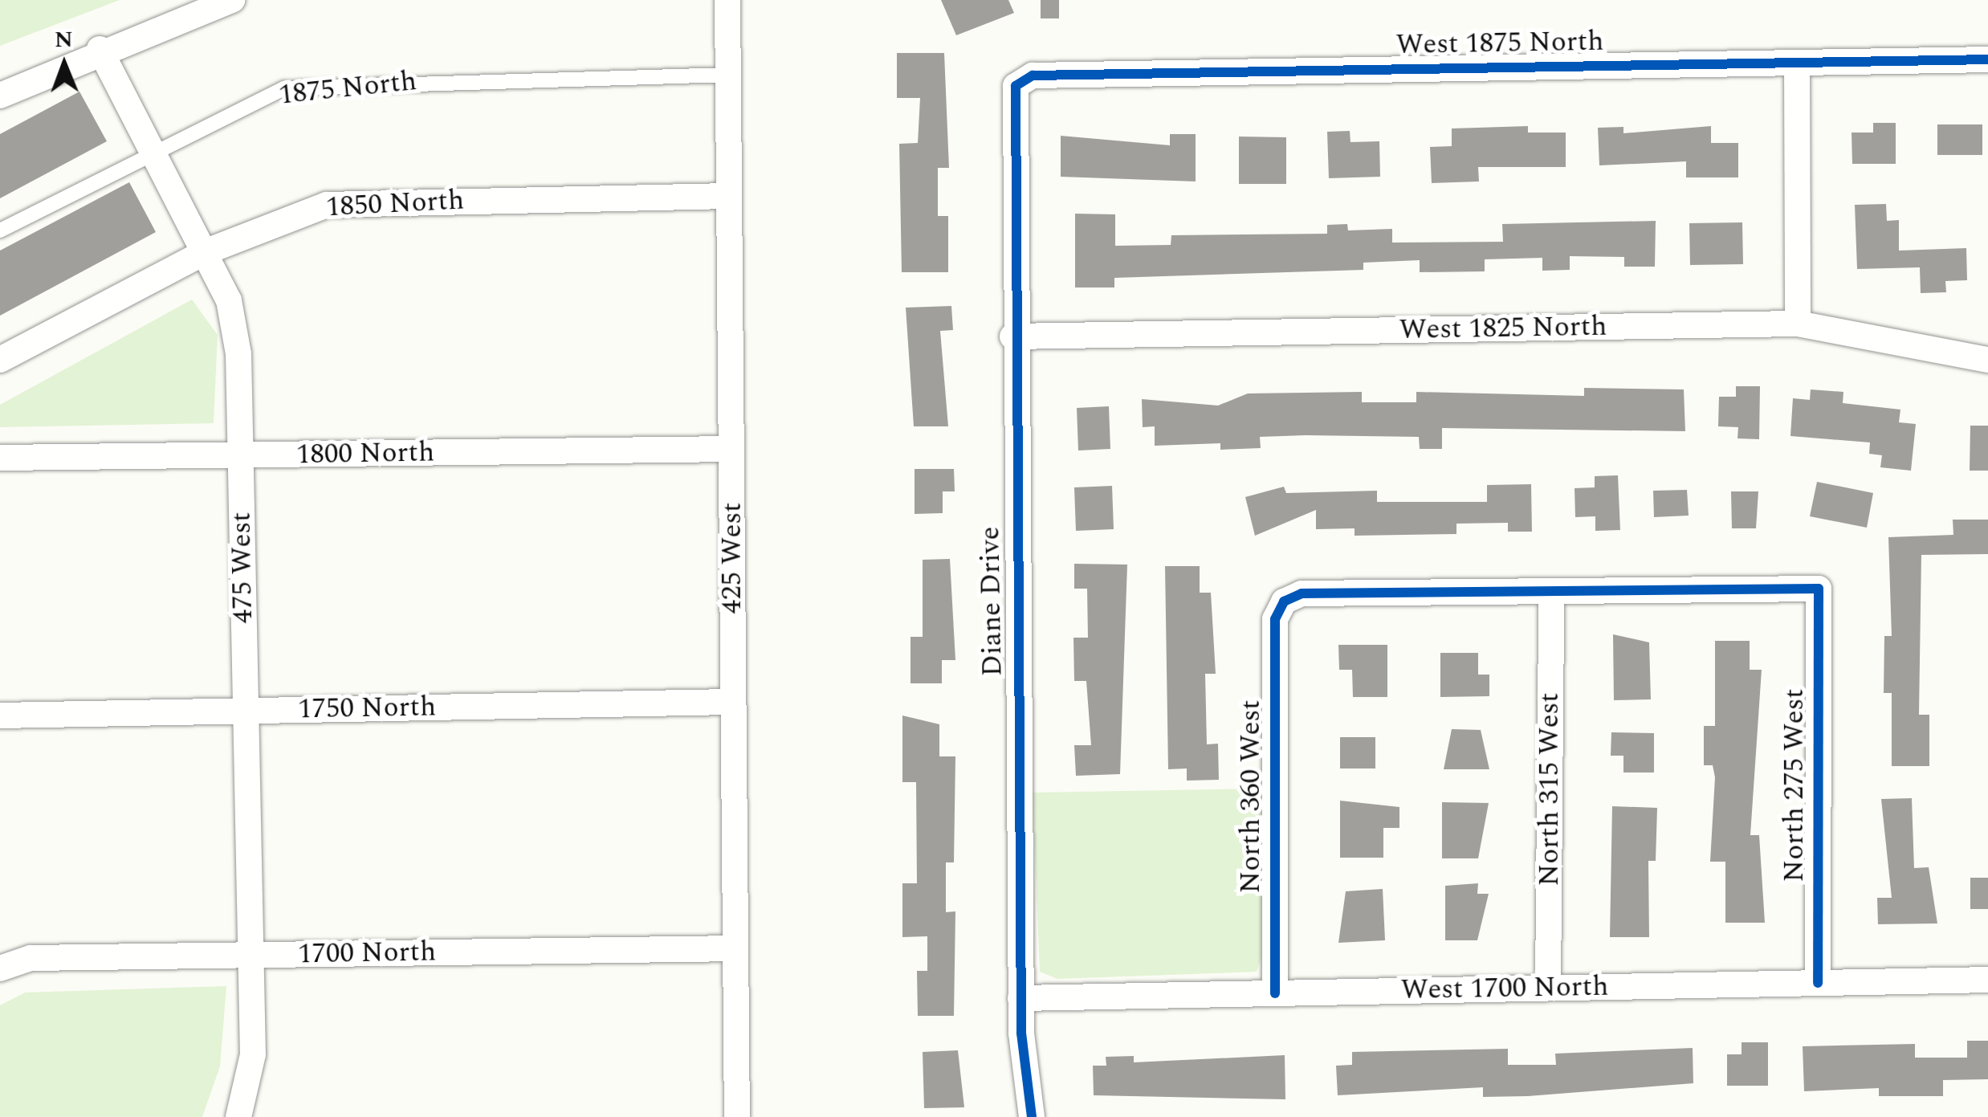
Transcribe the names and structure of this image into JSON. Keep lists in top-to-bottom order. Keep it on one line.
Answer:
{"streets":{"street":["West 1875 North","1850 North","West 1825 North","1800 North","425 West","475 West","Diane Drive","1750 North","North 275 West","North 315 West","North 360 West","1700 North","West 1700 North"],"lane":["1875 North"]},"crossings":[["West 1875 North","Diane Drive"],["1875 North","425 West"],["1875 North","475 West"],["1850 North","425 West"],["1850 North","475 West"],["West 1825 North","Diane Drive"],["1800 North","425 West"],["1800 North","475 West"],["425 West","1750 North"],["425 West","1700 North"],["475 West","1750 North"],["475 West","1700 North"],["Diane Drive","West 1700 North"],["North 275 West","North 315 West"],["North 275 West","North 360 West"],["North 275 West","West 1700 North"],["North 315 West","North 360 West"],["North 315 West","West 1700 North"],["North 360 West","West 1700 North"]],"north":"top"}
